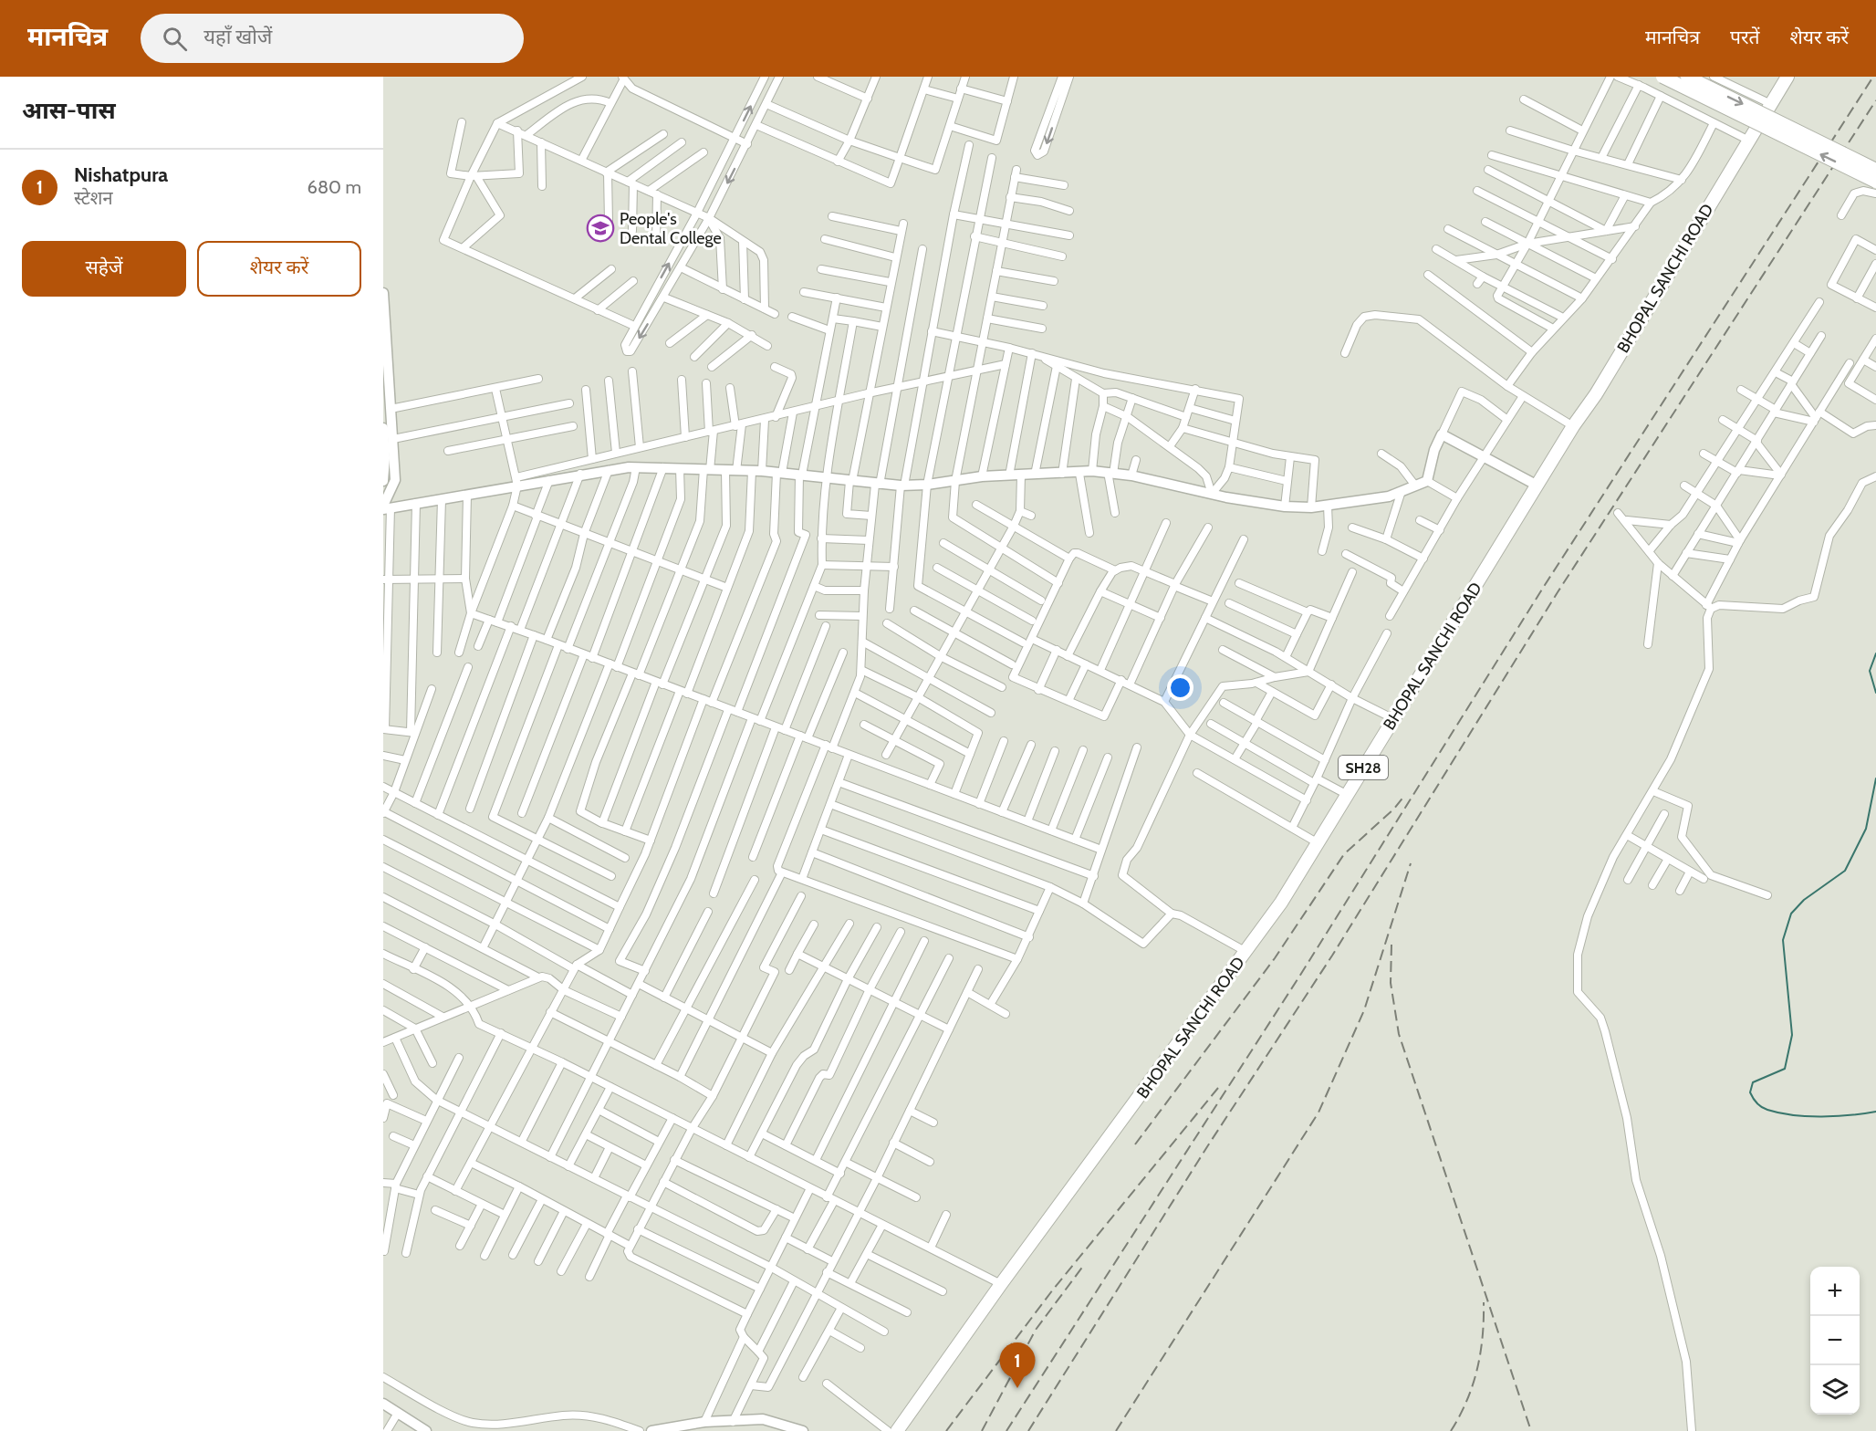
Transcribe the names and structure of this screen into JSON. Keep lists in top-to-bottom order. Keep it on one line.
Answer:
{"streets":{"main road":["BHOPAL SANCHI ROAD","SH28"]},"places":{"school or university":["People's Dental College"]},"page":{"header":"मानचित्र","search":"यहाँ खोजें","nav":["मानचित्र","परतें","शेयर करें"],"heading":"आस-पास","list":[{"mark":"1","name":"Nishatpura","note":"स्टेशन","value":"680 m"}],"buttons":["सहेजें","शेयर करें"],"map_buttons":["+","−"],"pins":"1"}}
